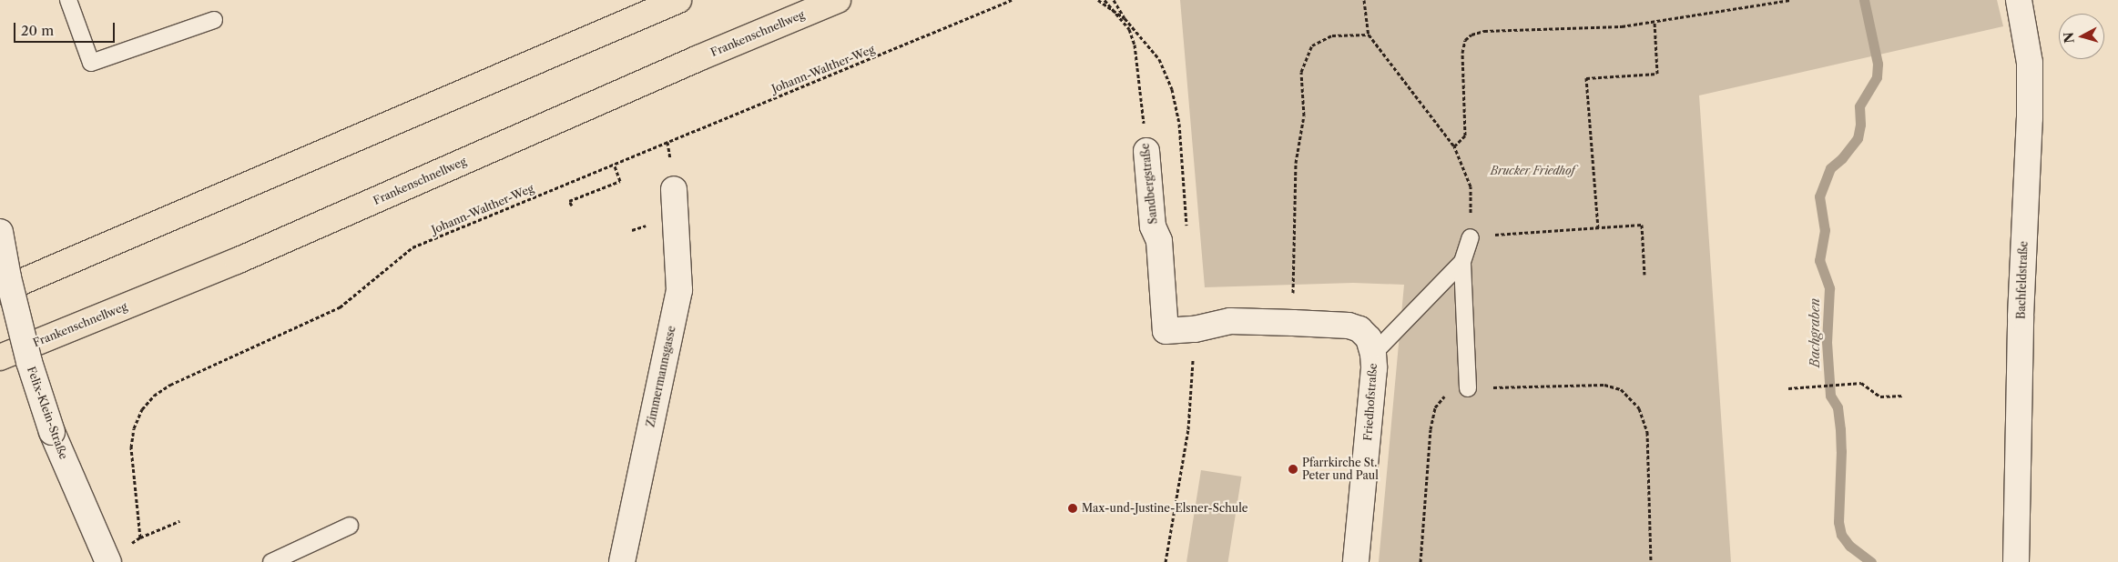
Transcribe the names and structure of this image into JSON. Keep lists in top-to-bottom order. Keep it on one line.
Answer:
{"streets":{"highway":["Frankenschnellweg"],"street":["Sandbergstraße","Bachfeldstraße","Zimmermannsgasse","Friedhofstraße","Felix-Klein-Straße"],"path":["Johann-Walther-Weg"]},"crossings":[["Sandbergstraße","Friedhofstraße"]],"water":["Bachgraben"],"parks":["Brucker Friedhof"],"places":["Pfarrkirche St. Peter und Paul","Max-und-Justine-Elsner-Schule"],"scale_bar":"20 m","north":"left"}
